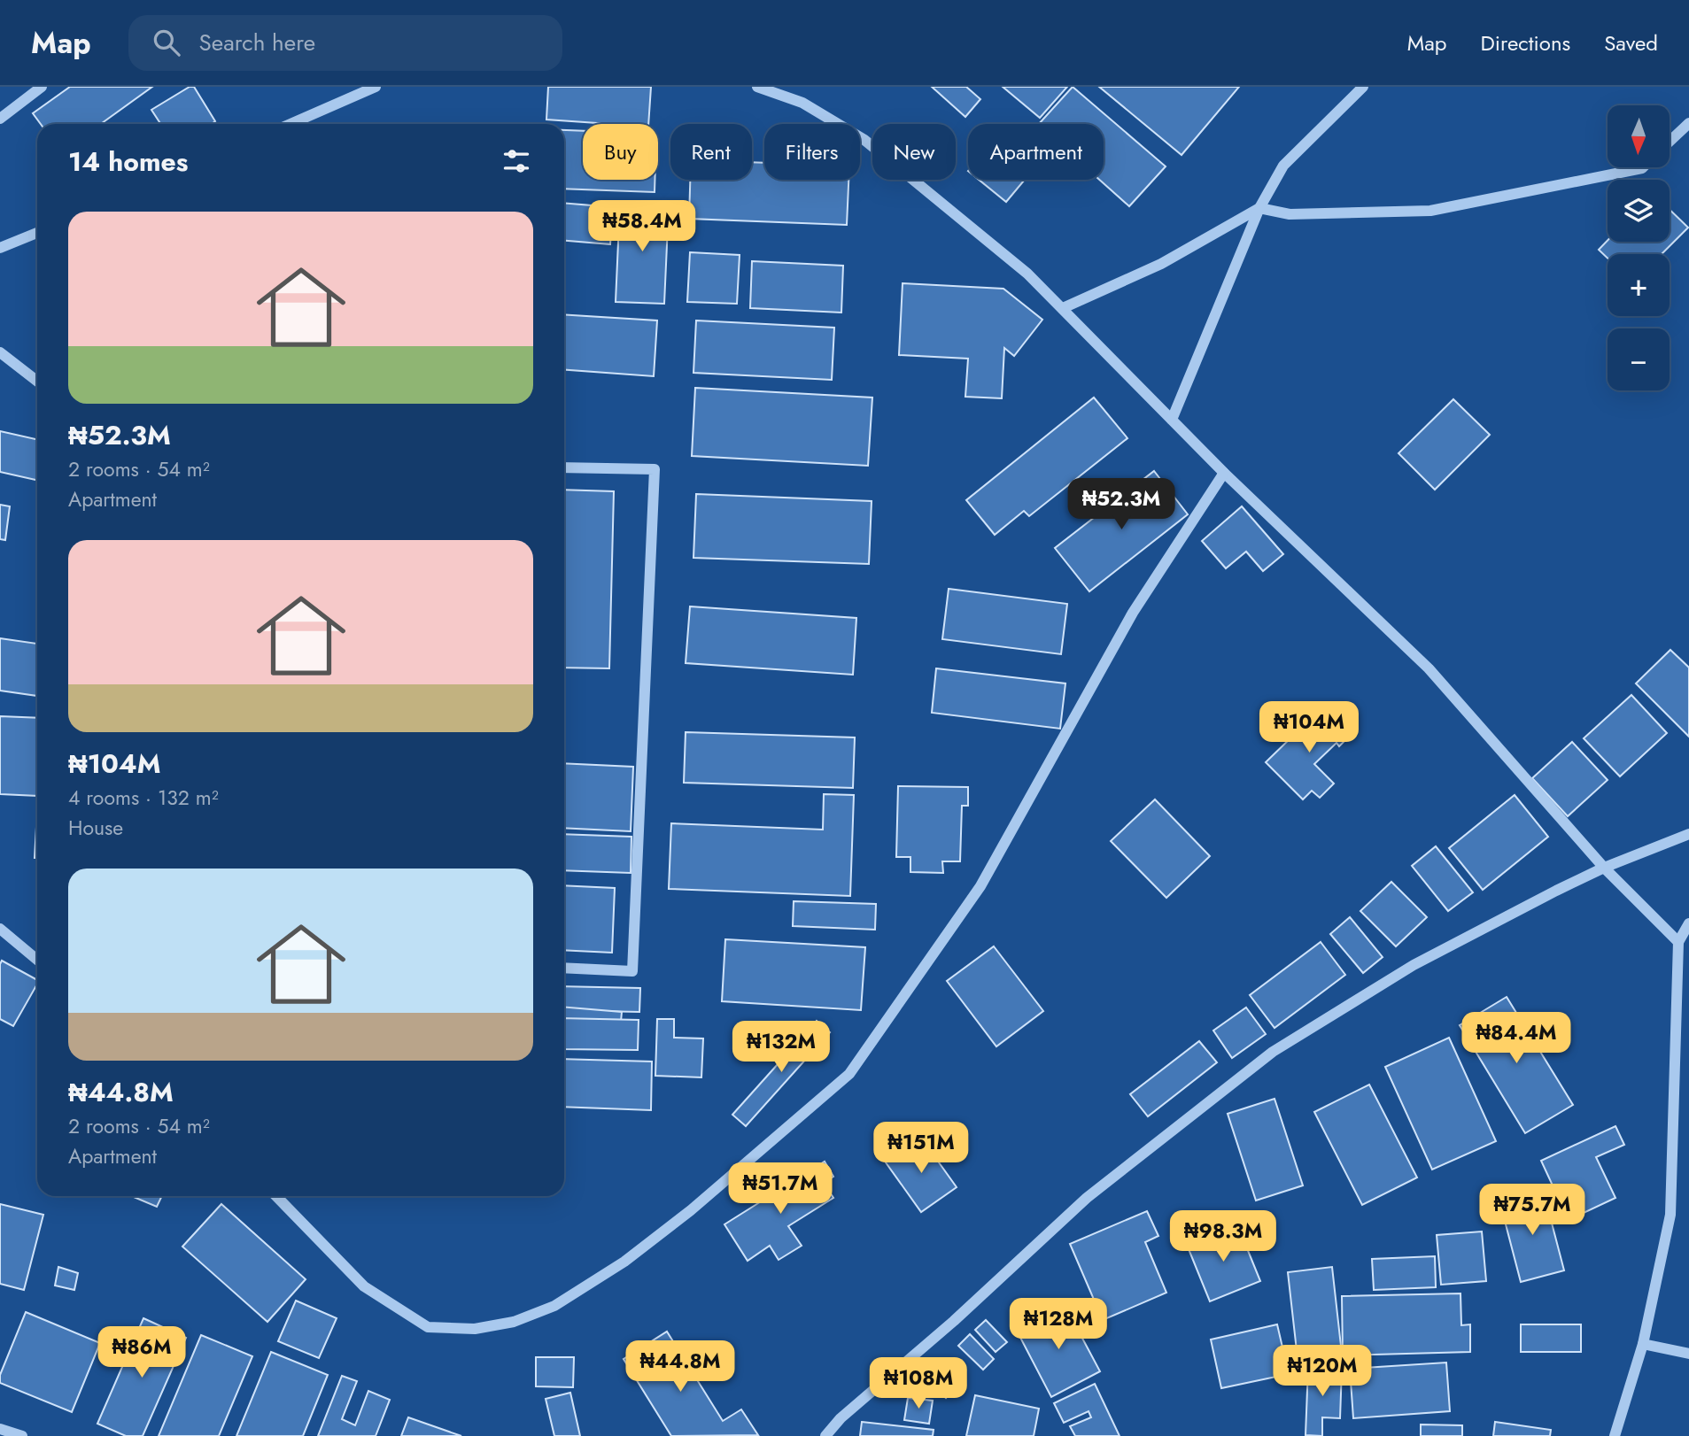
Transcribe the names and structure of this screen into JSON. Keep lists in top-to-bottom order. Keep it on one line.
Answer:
{"north":"bottom","page":{"header":"Map","search":"Search here","nav":["Map","Directions","Saved"],"map_buttons":["+","−"],"chip":["Buy","Rent","Filters","New","Apartment"],"heading":"14 homes","list":[{"name":"₦52.3M","note":"2 rooms · 54 m² · Apartment"},{"name":"₦104M","note":"4 rooms · 132 m² · House"},{"name":"₦44.8M","note":"2 rooms · 54 m² · Apartment"}],"price":["₦58.4M","₦52.3M","₦104M","₦84.4M","₦132M","₦151M","₦51.7M","₦75.7M","₦98.3M","₦128M","₦86M","₦44.8M","₦120M","₦108M"]}}
